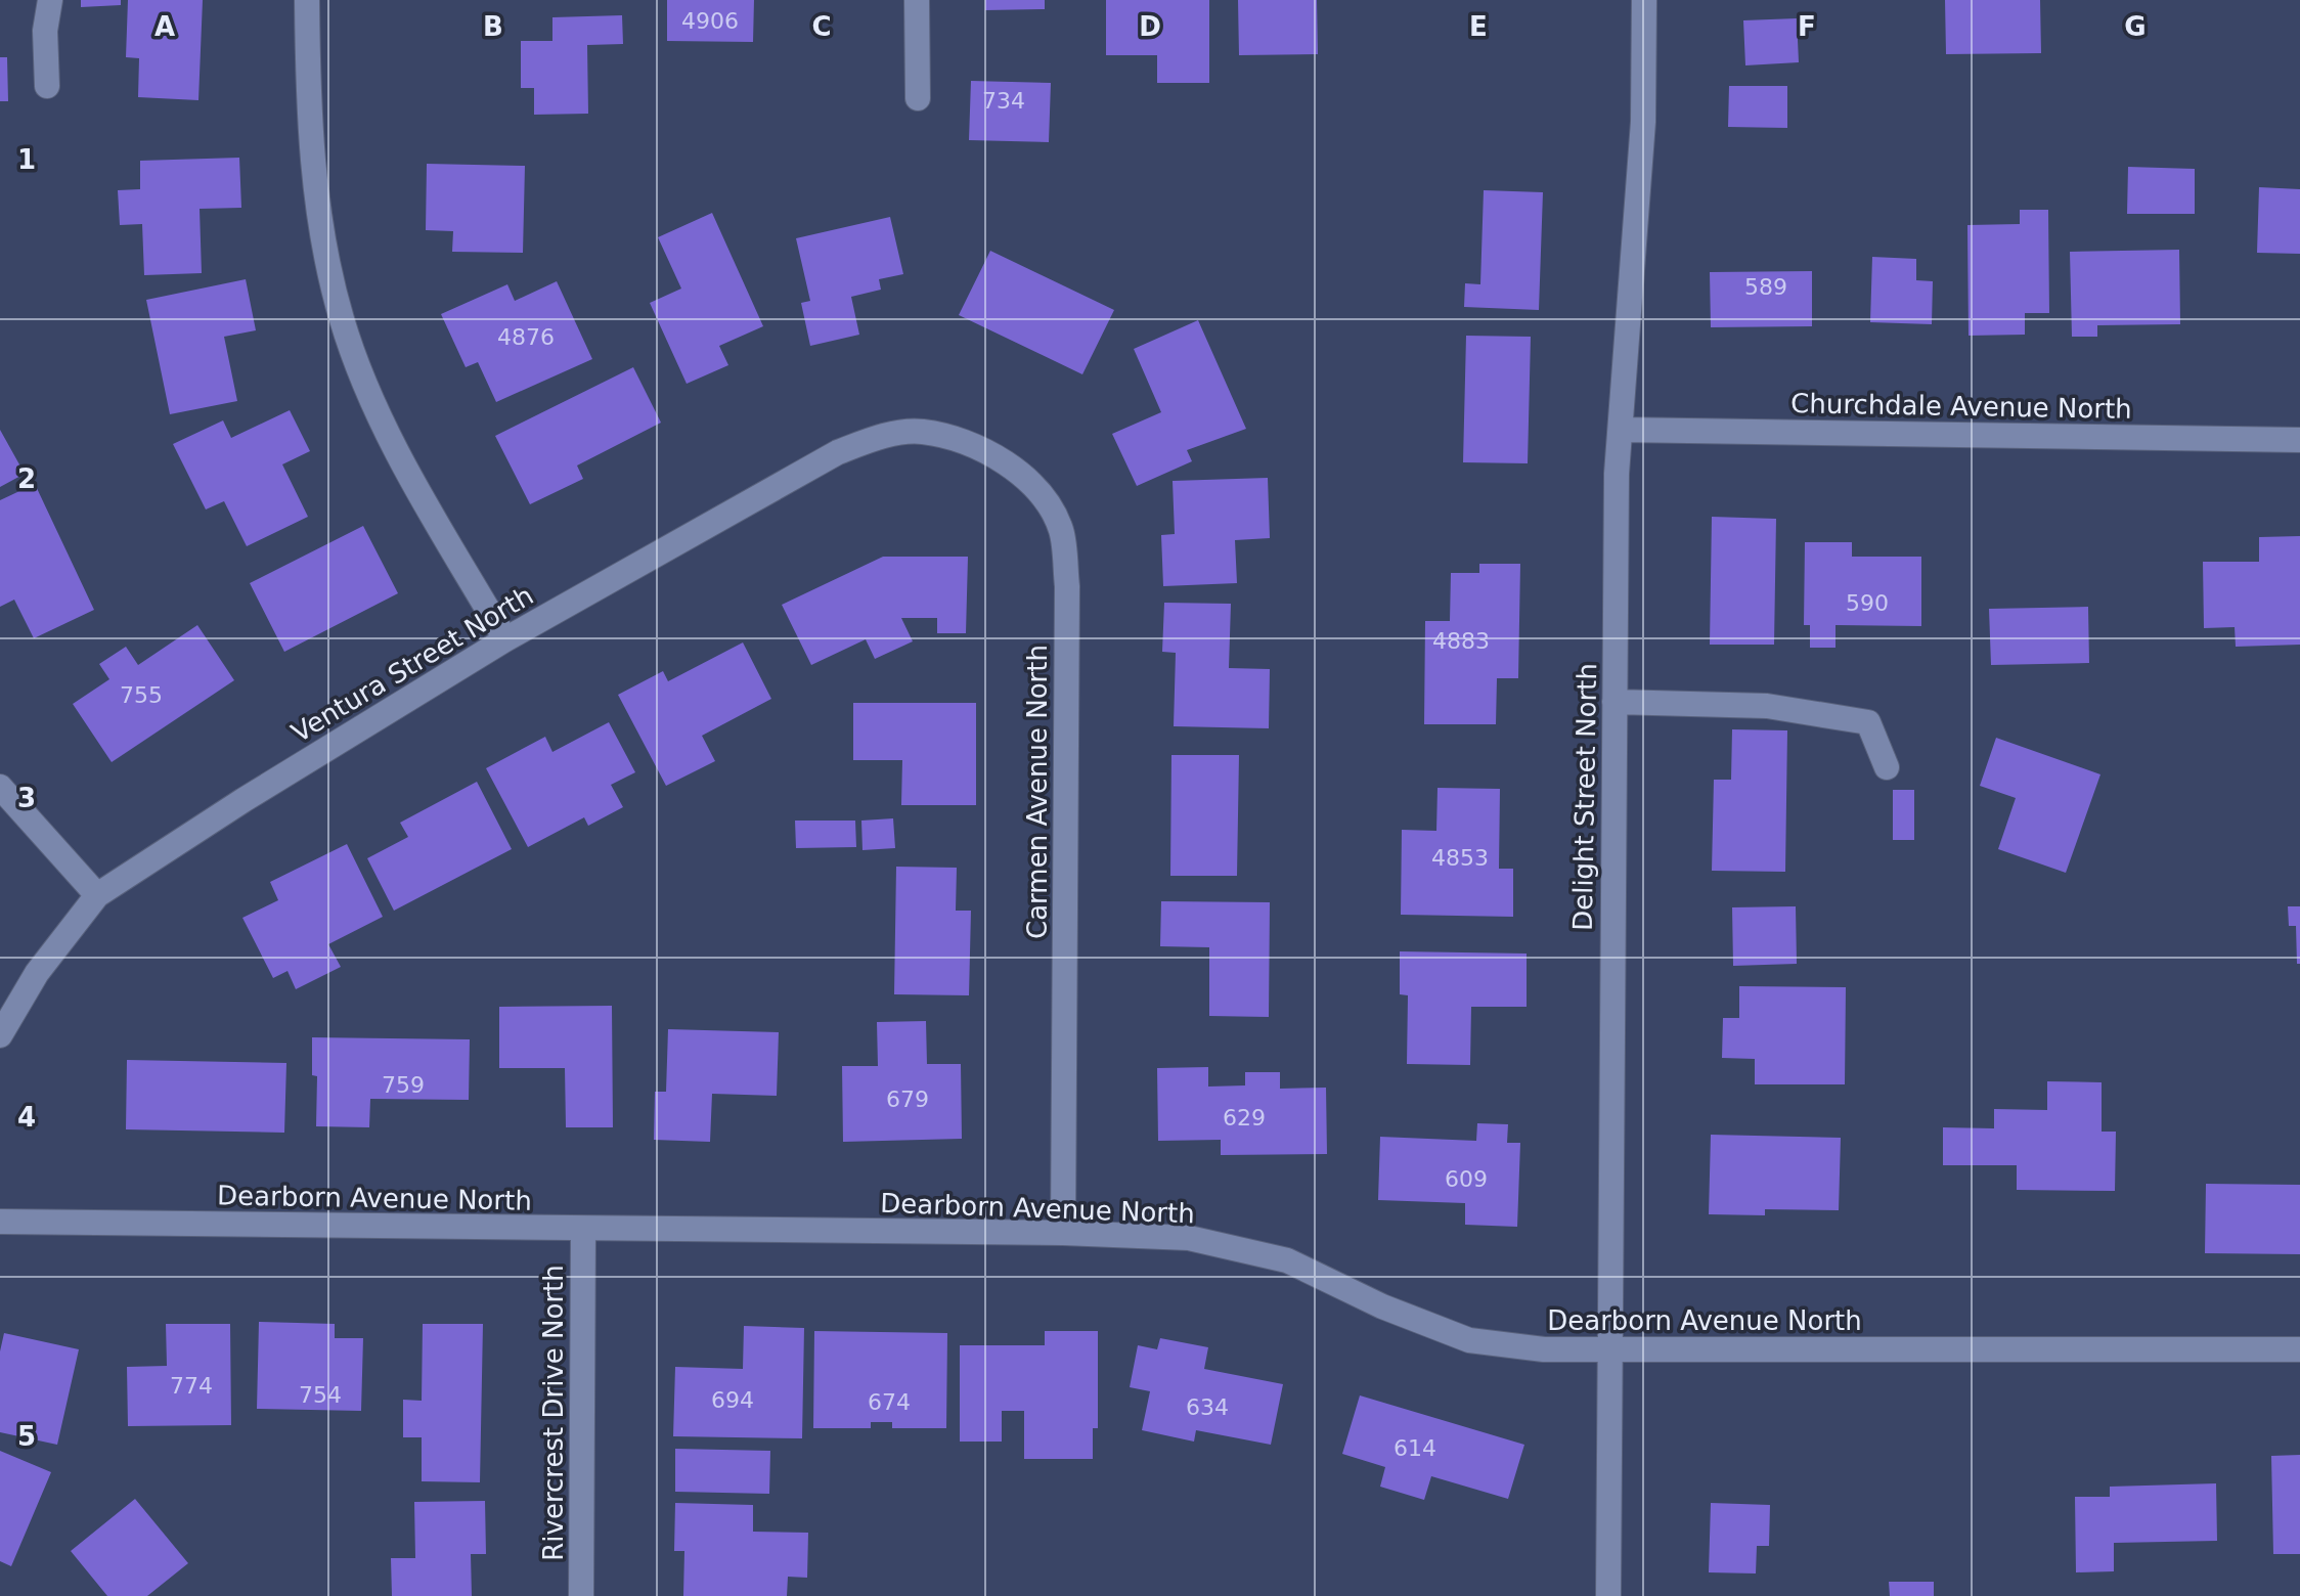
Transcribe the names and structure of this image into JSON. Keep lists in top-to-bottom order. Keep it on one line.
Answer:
{"streets":{"street":["Churchdale Avenue North","Ventura Street North","Carmen Avenue North","Delight Street North","Dearborn Avenue North","Rivercrest Drive North"]},"crossings":[["Churchdale Avenue North","Delight Street North"],["Ventura Street North","Carmen Avenue North"],["Carmen Avenue North","Dearborn Avenue North"],["Delight Street North","Dearborn Avenue North"],["Dearborn Avenue North","Rivercrest Drive North"]],"house_numbers":["4906","734","589","4876","590","4883","755","4853","759","679","629","609","774","754","694","674","634","614"],"grid":{"columns":["A","B","C","D","E","F","G"],"rows":["1","2","3","4","5"]}}
